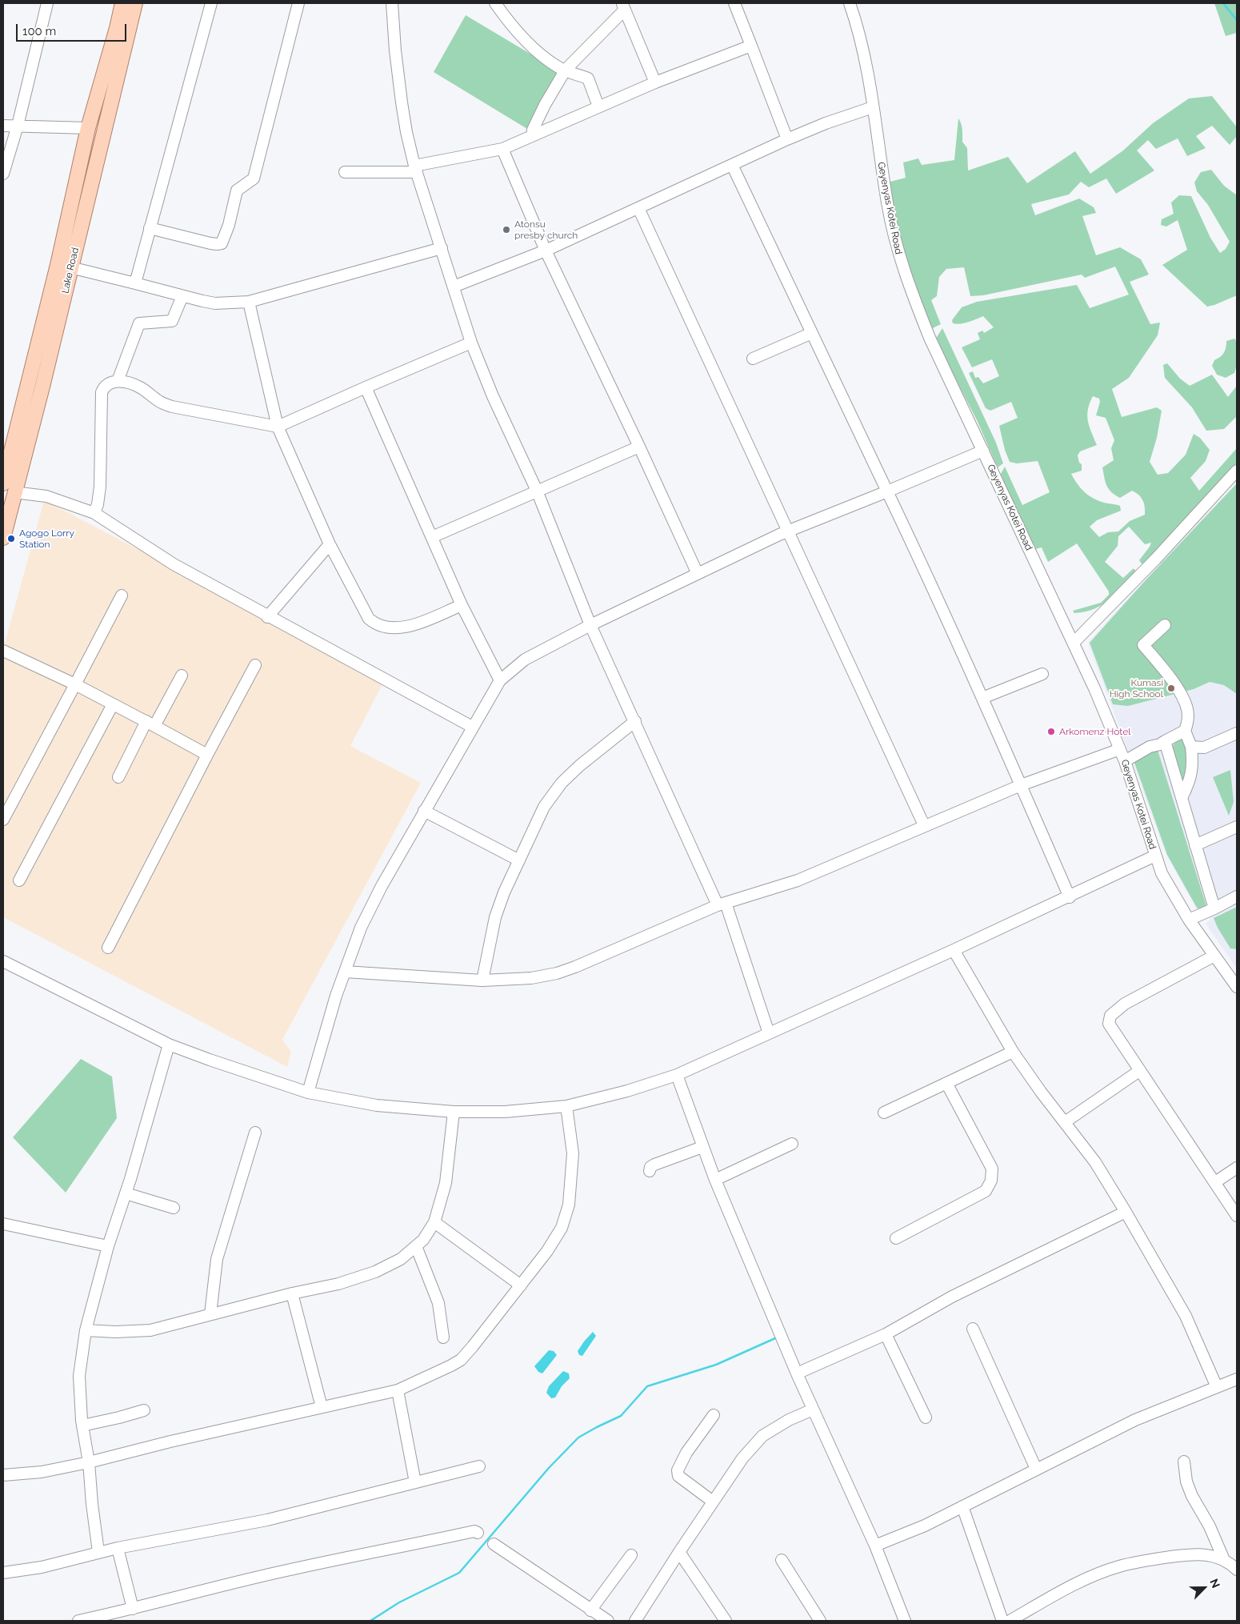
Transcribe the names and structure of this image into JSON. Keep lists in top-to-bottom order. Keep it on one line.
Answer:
{"streets":{"main road":["Lake Road"],"street":["Geyenyas Kotei Road"]},"places":["Atonsu presby church","Agogo Lorry Station","Kumasi High School","Arkomenz Hotel"],"scale_bar":"100 m","north":"top right"}
